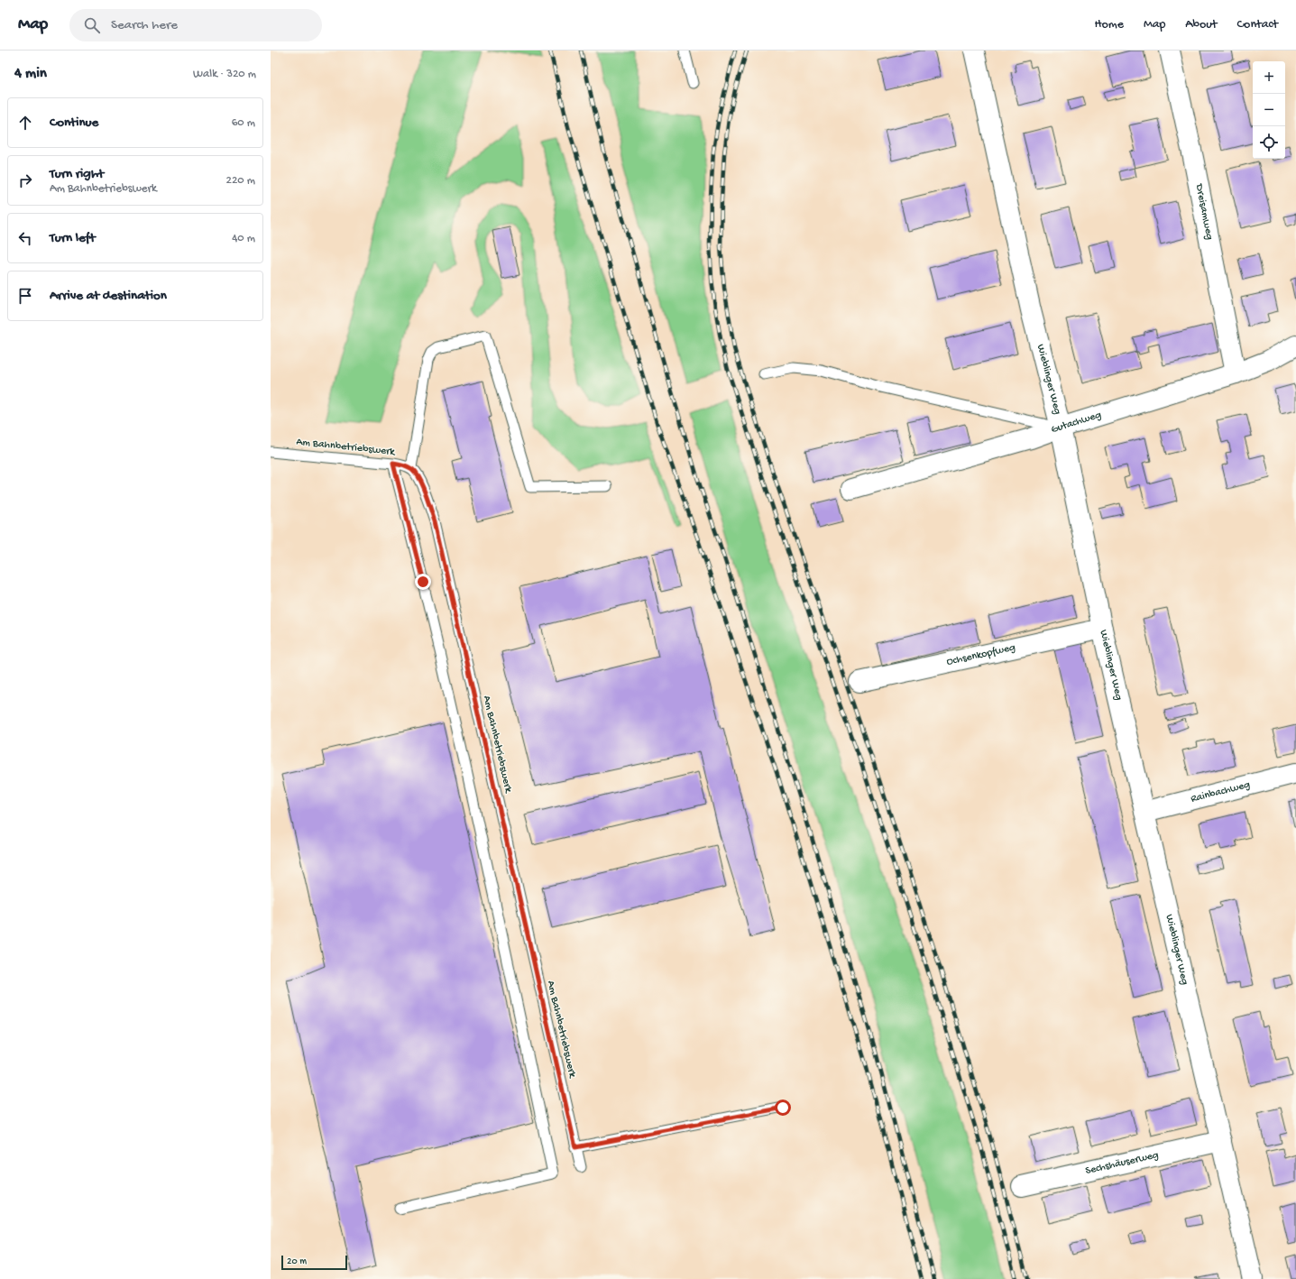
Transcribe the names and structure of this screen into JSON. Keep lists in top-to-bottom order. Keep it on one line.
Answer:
{"streets":{"street":["Dreisamweg","Wieblinger Weg","Gutachweg","Ochsenkopfweg","Rainbachweg","Sechshäuserweg"],"lane":["Am Bahnbetriebswerk"]},"crossings":[["Dreisamweg","Gutachweg"],["Wieblinger Weg","Gutachweg"],["Wieblinger Weg","Ochsenkopfweg"],["Wieblinger Weg","Rainbachweg"],["Wieblinger Weg","Sechshäuserweg"]],"scale_bar":"20 m","page":{"header":"Map","search":"Search here","nav":["Home","Map","About","Contact"],"heading":["4 min","Walk · 320 m"],"map_buttons":["+","−"],"list":[["Continue","60 m"],["Turn right","Am Bahnbetriebswerk","220 m"],["Turn left","40 m"],"Arrive at destination"],"scale":"20 m"}}
